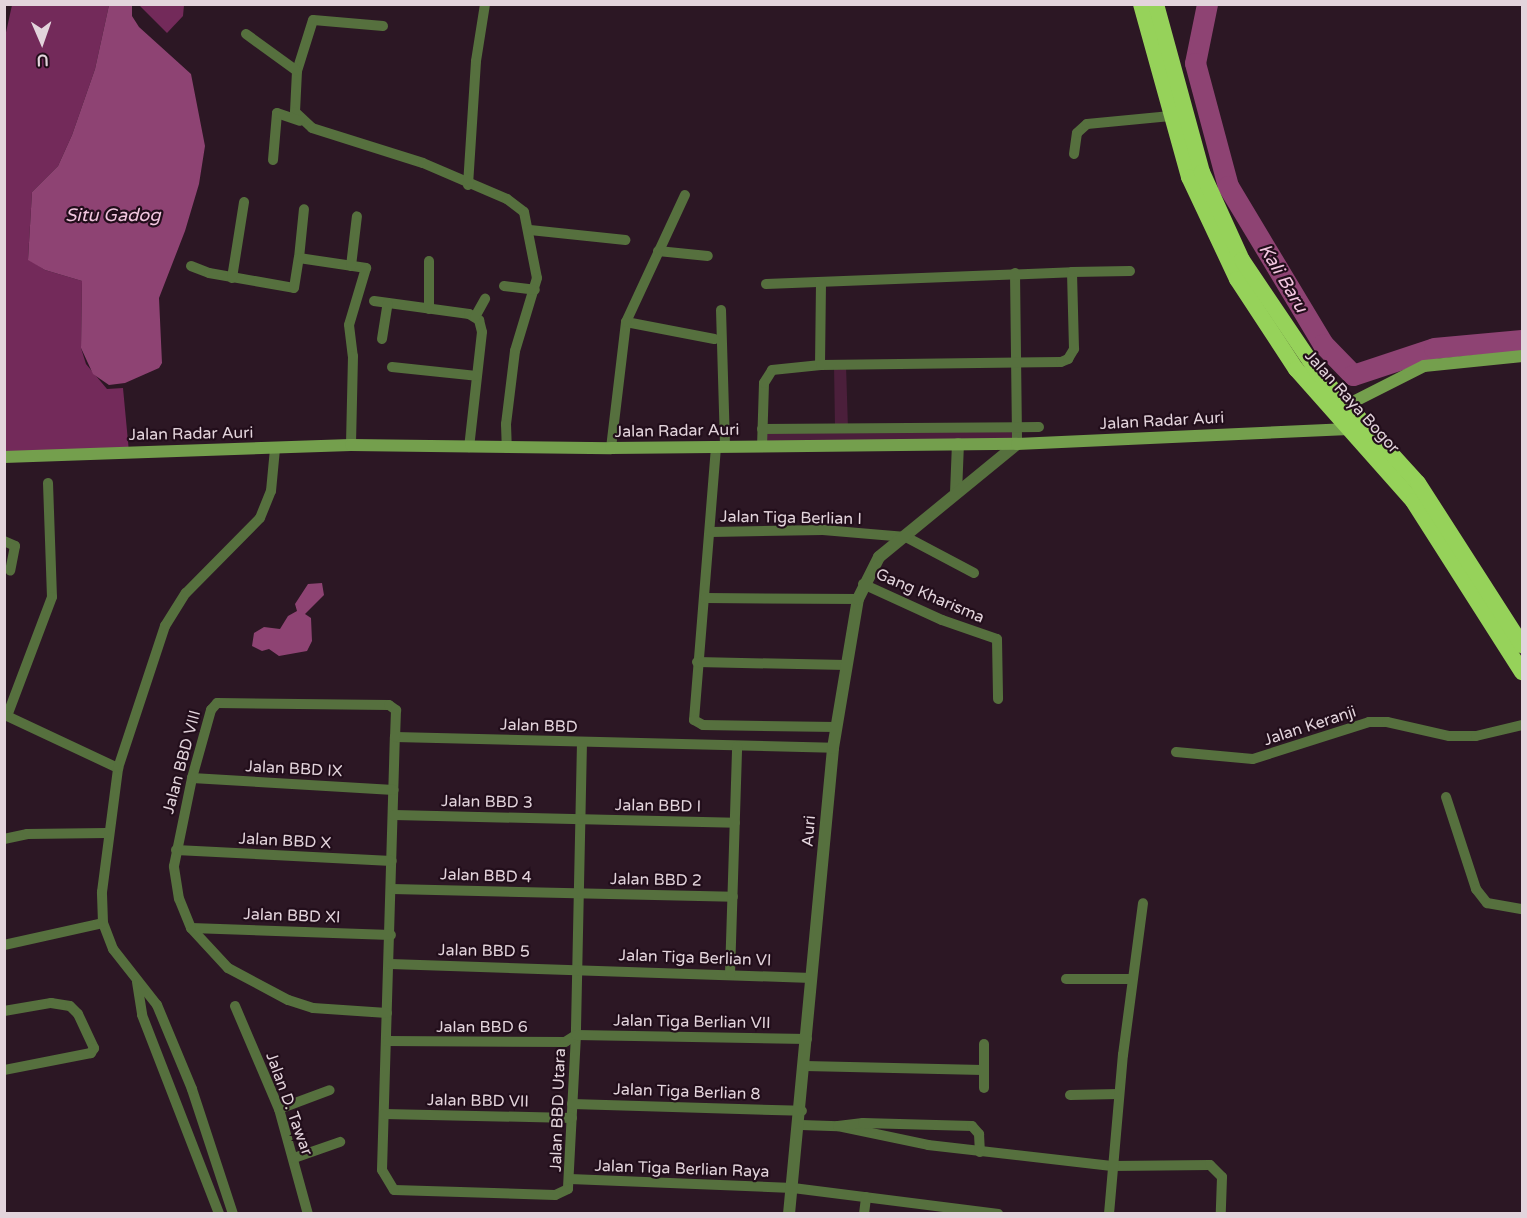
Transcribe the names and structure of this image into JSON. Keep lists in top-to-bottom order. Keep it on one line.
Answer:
{"streets":{"highway":["Jalan Raya Bogor"],"main road":["Jalan Radar Auri"],"street":["Jalan Tiga Berlian I","Gang Kharisma","Jalan BBD","Jalan Keranji","Jalan BBD VIII","Jalan BBD IX","Jalan BBD 3","Jalan BBD I","Auri","Jalan BBD X","Jalan BBD 4","Jalan BBD 2","Jalan BBD XI","Jalan BBD 5","Jalan Tiga Berlian VI","Jalan Tiga Berlian VII","Jalan BBD 6","Jalan Tiga Berlian 8","Jalan BBD VII","Jalan D. Tawar","Jalan BBD Utara","Jalan Tiga Berlian Raya"]},"crossings":[["Jalan Raya Bogor","Jalan Radar Auri"],["Jalan Radar Auri","Auri"],["Jalan Tiga Berlian I","Auri"],["Gang Kharisma","Auri"],["Jalan BBD","Jalan BBD VIII"],["Jalan BBD","Auri"],["Jalan BBD","Jalan BBD Utara"],["Jalan BBD VIII","Jalan BBD IX"],["Jalan BBD VIII","Jalan BBD X"],["Jalan BBD VIII","Jalan BBD XI"],["Jalan BBD 3","Jalan BBD I"],["Jalan BBD 3","Jalan BBD Utara"],["Jalan BBD I","Jalan BBD Utara"],["Auri","Jalan Tiga Berlian VI"],["Auri","Jalan Tiga Berlian VII"],["Auri","Jalan Tiga Berlian 8"],["Auri","Jalan Tiga Berlian Raya"],["Jalan BBD 4","Jalan BBD 2"],["Jalan BBD 4","Jalan BBD Utara"],["Jalan BBD 2","Jalan BBD Utara"],["Jalan BBD XI","Jalan BBD Utara"],["Jalan BBD 5","Jalan Tiga Berlian VI"],["Jalan BBD 5","Jalan BBD Utara"],["Jalan Tiga Berlian VI","Jalan BBD Utara"],["Jalan Tiga Berlian VII","Jalan BBD 6"],["Jalan Tiga Berlian VII","Jalan BBD Utara"],["Jalan BBD 6","Jalan BBD Utara"],["Jalan Tiga Berlian 8","Jalan BBD Utara"],["Jalan BBD VII","Jalan BBD Utara"],["Jalan BBD Utara","Jalan Tiga Berlian Raya"]],"water":["Situ Gadog","Kali Baru"],"north":"bottom"}
